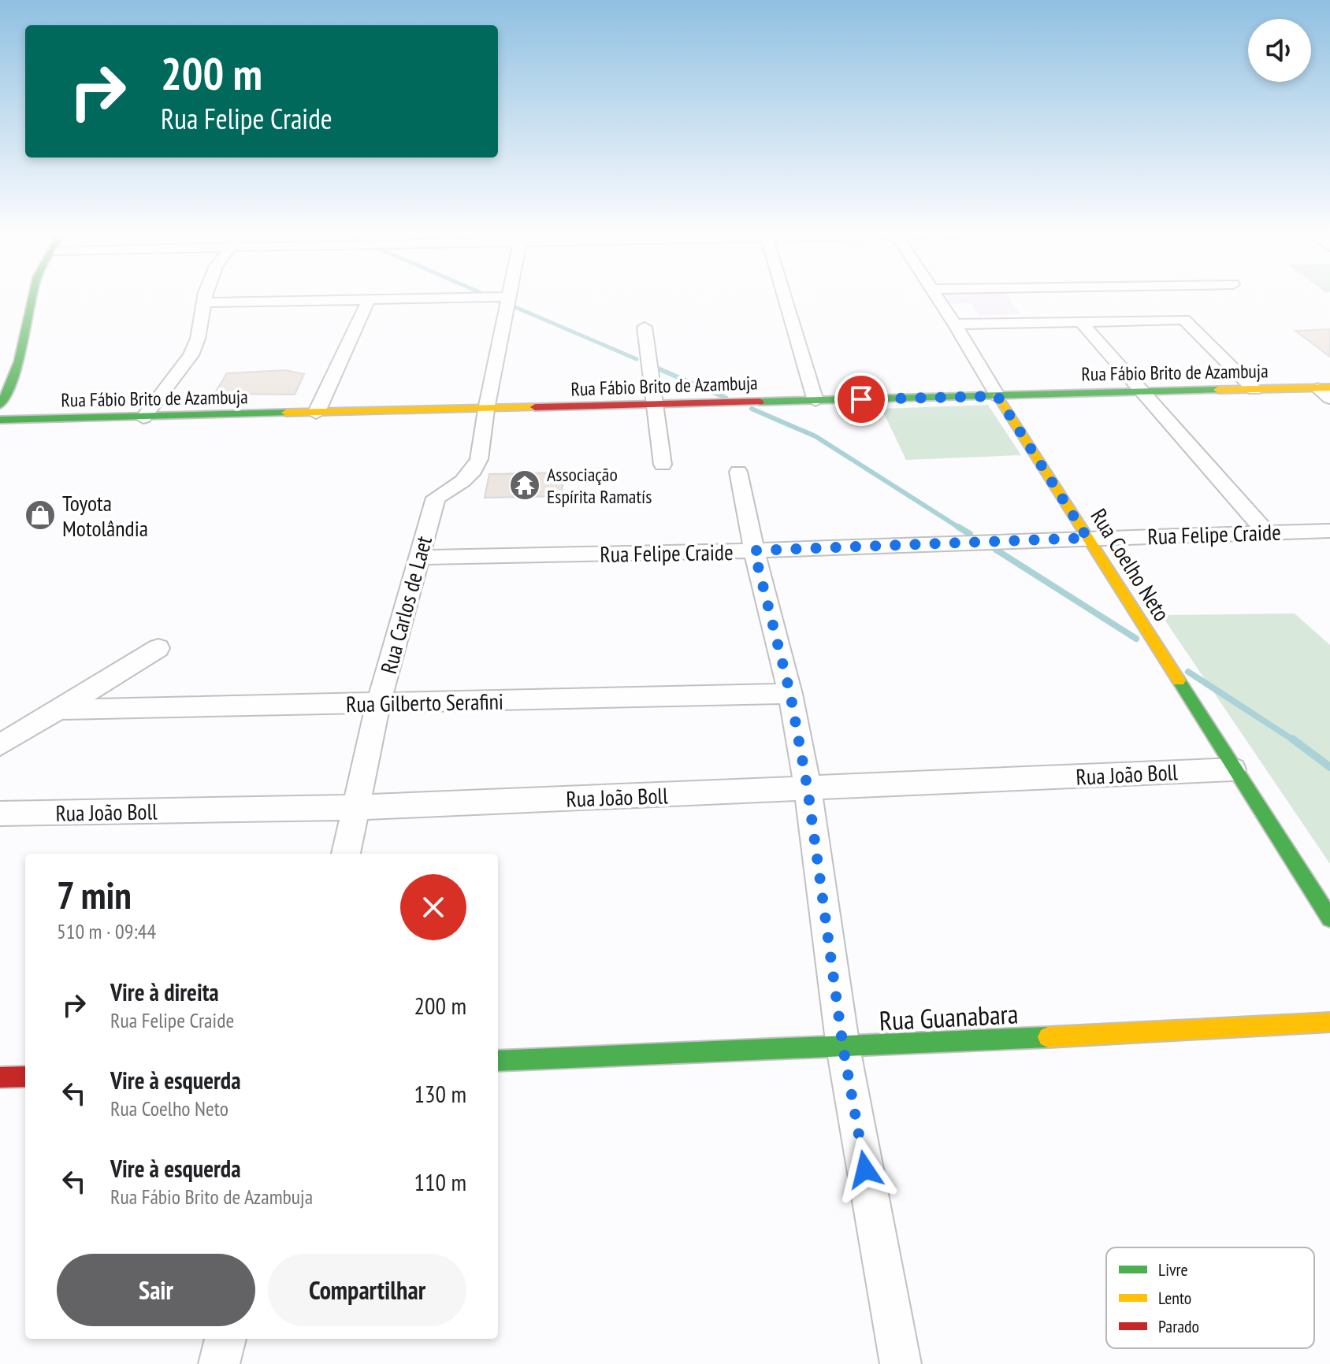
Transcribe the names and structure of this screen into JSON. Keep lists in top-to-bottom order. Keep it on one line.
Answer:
{"streets":{"street":["Rua Fábio Brito de Azambuja","Rua Felipe Craide","Rua Coelho Neto","Rua Carlos de Laet","Rua Gilberto Serafini","Rua João Boll","Rua Guanabara"]},"crossings":[["Rua Fábio Brito de Azambuja","Rua Coelho Neto"],["Rua Fábio Brito de Azambuja","Rua Carlos de Laet"],["Rua Felipe Craide","Rua Coelho Neto"],["Rua Felipe Craide","Rua Carlos de Laet"],["Rua Coelho Neto","Rua João Boll"],["Rua Carlos de Laet","Rua Gilberto Serafini"],["Rua Carlos de Laet","Rua João Boll"]],"places":{"temple":["Associação Espírita Ramatís"],"shop":["Toyota Motolândia"]},"legend":["Livre","Lento","Parado"],"page":{"turn":["200 m","Rua Felipe Craide"],"heading":["7 min","510 m · 09:44"],"list":[{"name":"Vire à direita","note":"Rua Felipe Craide","value":"200 m"},{"name":"Vire à esquerda","note":"Rua Coelho Neto","value":"130 m"},{"name":"Vire à esquerda","note":"Rua Fábio Brito de Azambuja","value":"110 m"}],"buttons":["Sair","Compartilhar"]}}
